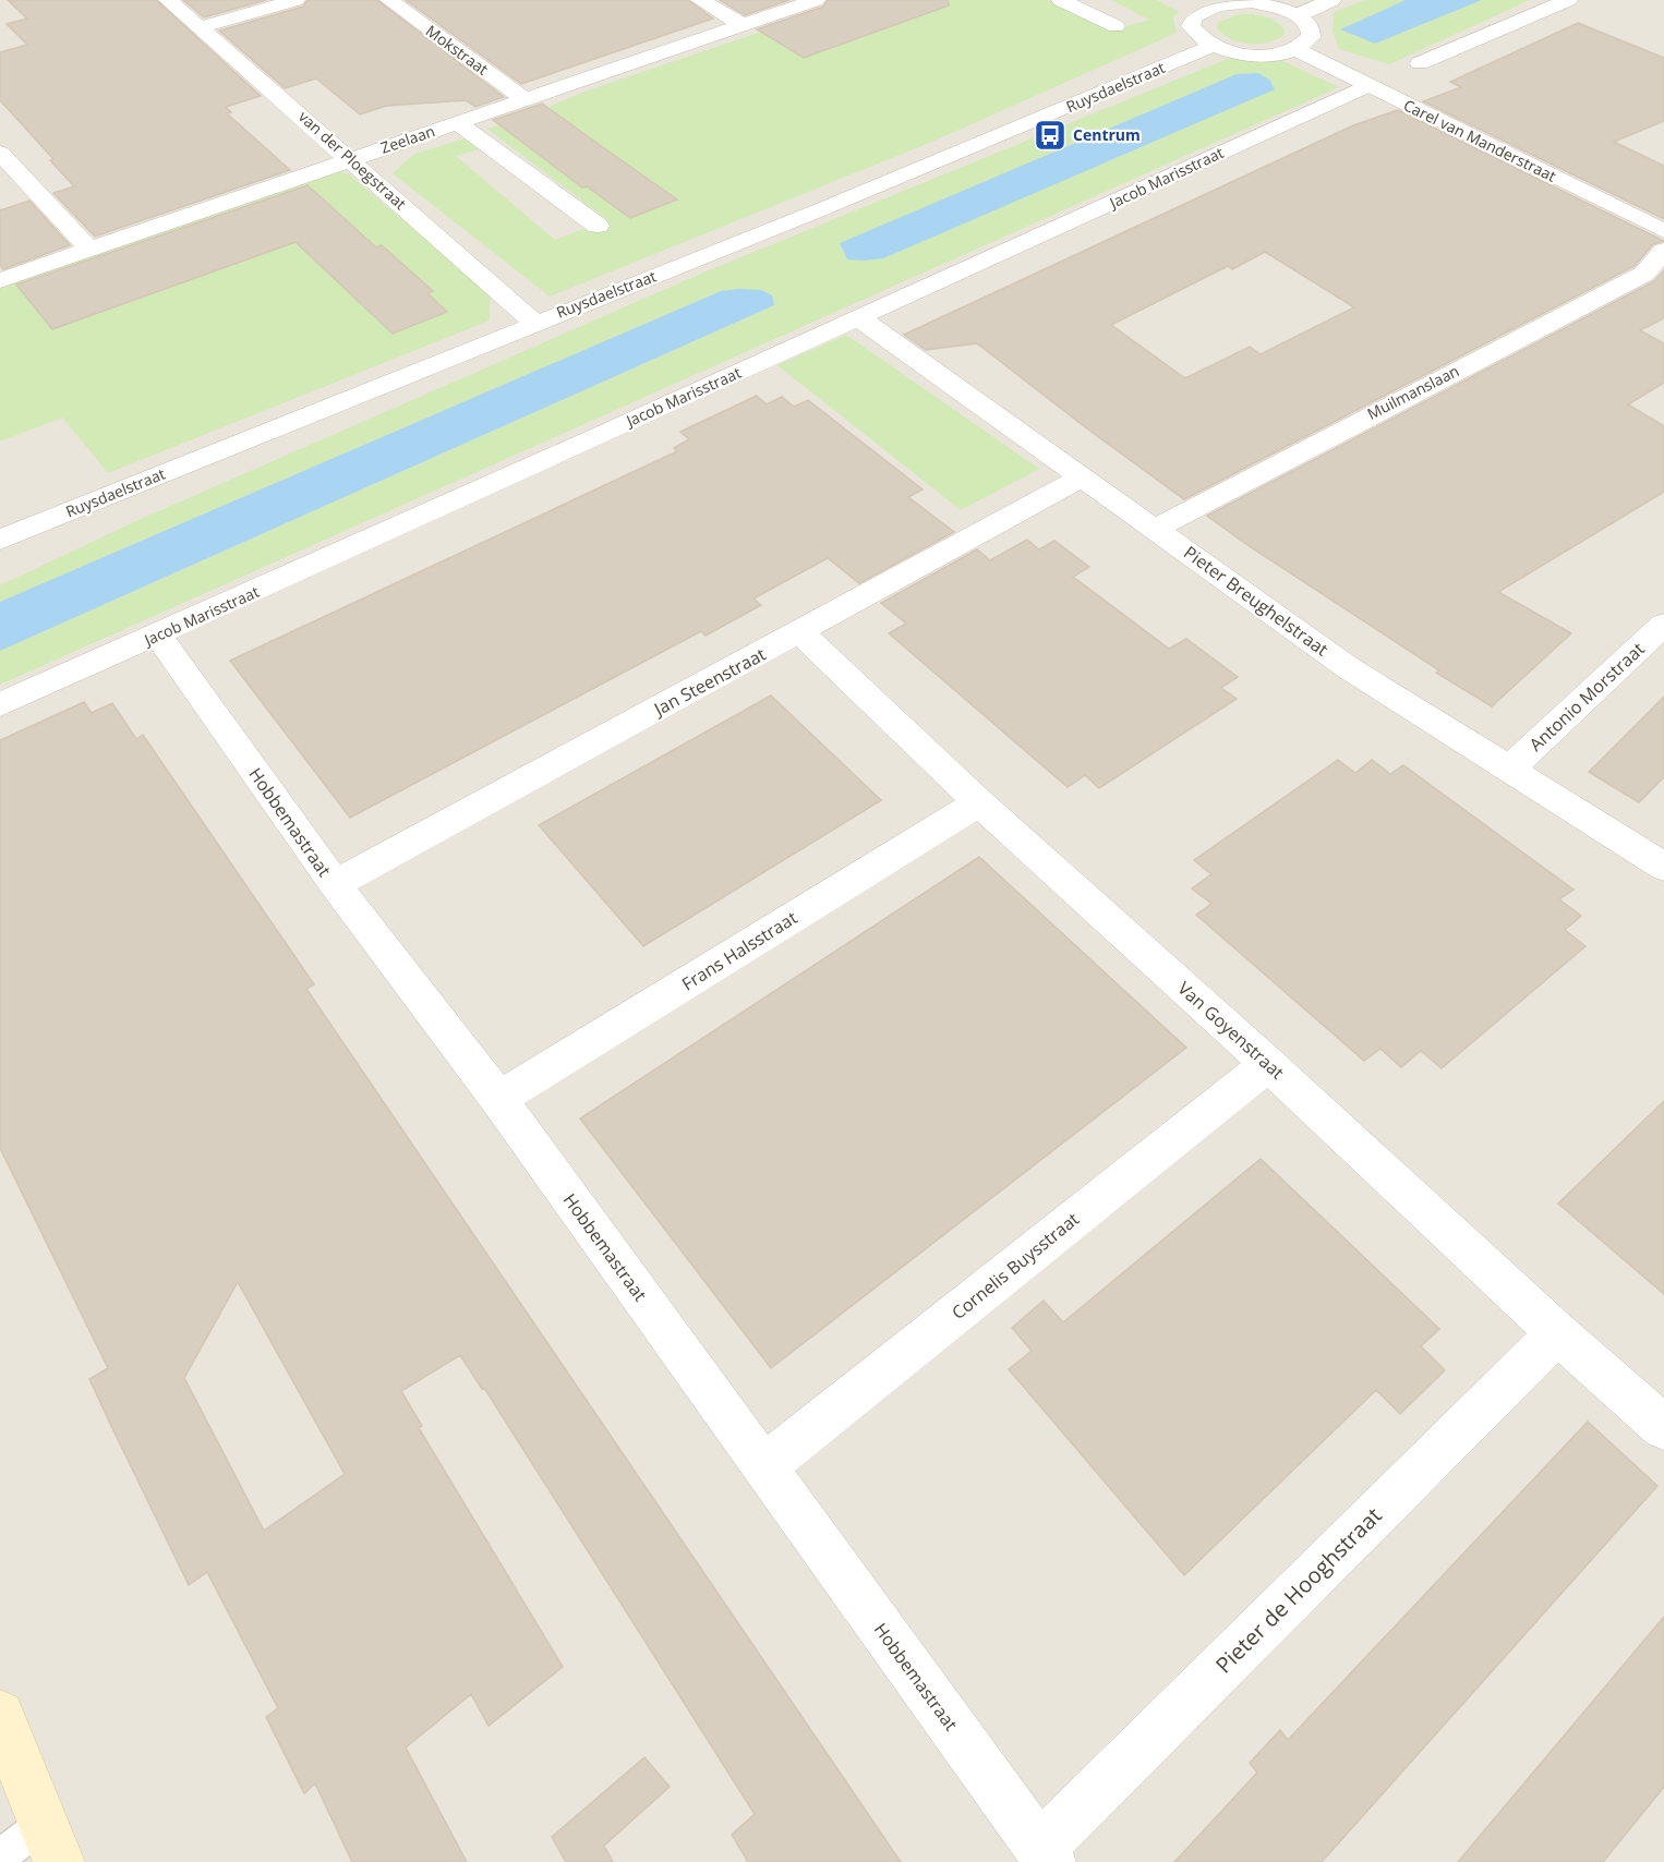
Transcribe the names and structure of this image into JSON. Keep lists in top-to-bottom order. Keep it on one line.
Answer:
{"streets":{"street":["Mokstraat","Ruysdaelstraat","Zeelaan","Carel van Manderstraat","van der Ploegstraat","Jacob Marisstraat","Muilmanslaan","Pieter Breughelstraat","Jan Steenstraat","Antonio Morstraat","Hobbemastraat","Frans Halsstraat","Van Goyenstraat","Cornelis Buysstraat","Pieter de Hooghstraat"]},"crossings":[["Mokstraat","Zeelaan"],["Ruysdaelstraat","van der Ploegstraat"],["Zeelaan","van der Ploegstraat"],["Carel van Manderstraat","Jacob Marisstraat"],["Jacob Marisstraat","Pieter Breughelstraat"],["Jacob Marisstraat","Hobbemastraat"],["Muilmanslaan","Pieter Breughelstraat"],["Pieter Breughelstraat","Jan Steenstraat"],["Pieter Breughelstraat","Antonio Morstraat"],["Jan Steenstraat","Hobbemastraat"],["Jan Steenstraat","Van Goyenstraat"],["Hobbemastraat","Frans Halsstraat"],["Hobbemastraat","Cornelis Buysstraat"],["Hobbemastraat","Pieter de Hooghstraat"],["Frans Halsstraat","Van Goyenstraat"],["Van Goyenstraat","Cornelis Buysstraat"],["Van Goyenstraat","Pieter de Hooghstraat"]],"places":{"bus stop":["Centrum"]}}
